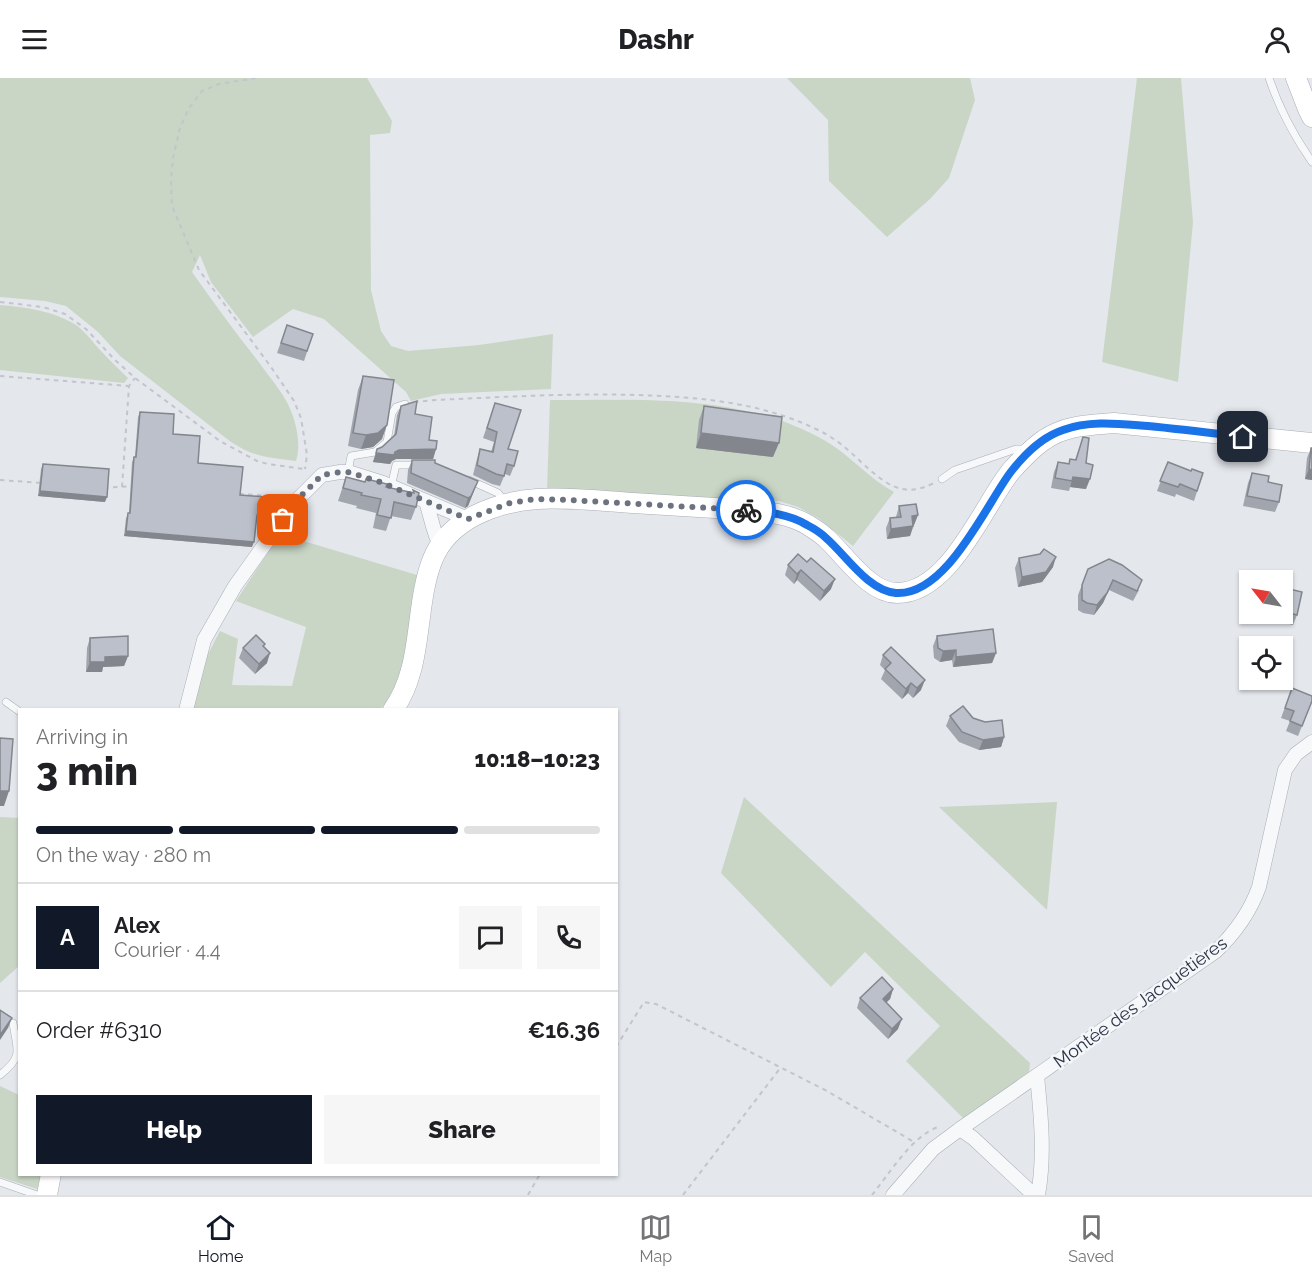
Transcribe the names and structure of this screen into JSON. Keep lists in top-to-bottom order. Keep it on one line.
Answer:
{"streets":{"street":["Montée des Jacquetières"]},"north":"top left","page":{"header":"Dashr","heading":["3 min","Arriving in","10:18–10:23"],"panel":["Alex","Courier · 4.4","Order #6310","€16.36"],"bar":"On the way · 280 m","round":"A","buttons":["Help","Share"],"tabs":["Home","Map","Saved"]}}
